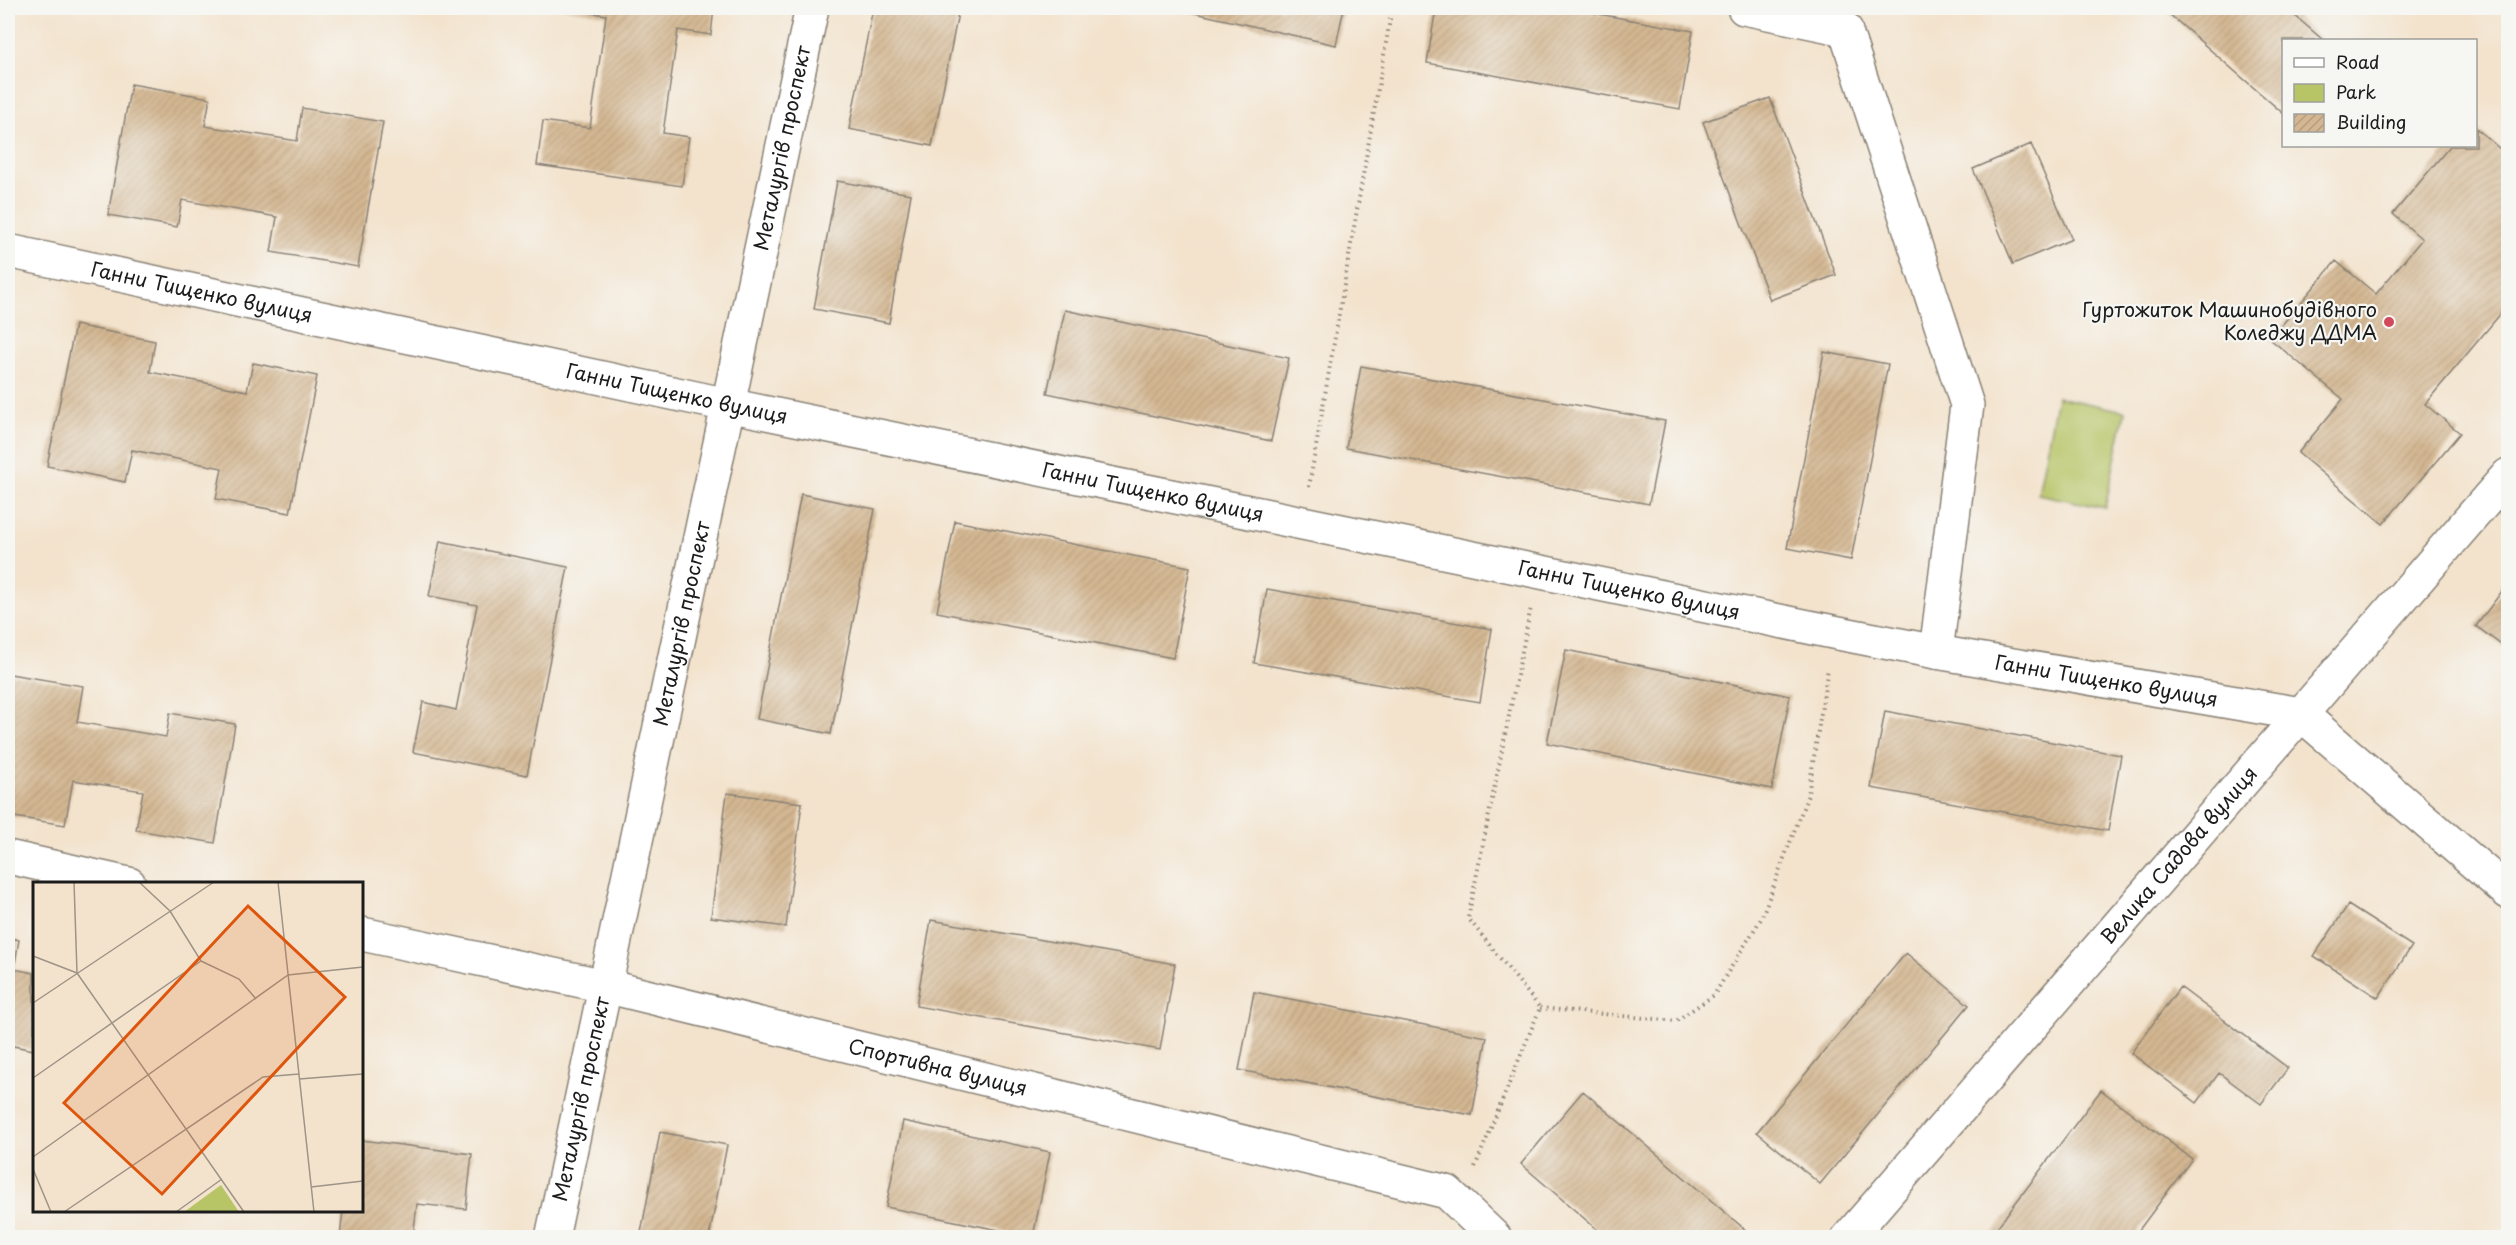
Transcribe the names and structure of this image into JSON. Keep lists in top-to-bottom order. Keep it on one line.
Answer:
{"streets":{"street":["Металургів проспект","Ганни Тищенко вулиця","Велика Садова вулиця","Спортивна вулиця"]},"crossings":[["Металургів проспект","Ганни Тищенко вулиця"],["Металургів проспект","Спортивна вулиця"],["Ганни Тищенко вулиця","Велика Садова вулиця"]],"places":["Гуртожиток Машинобудівного Коледжу ДДМА"],"legend":["Road","Park","Building"]}
